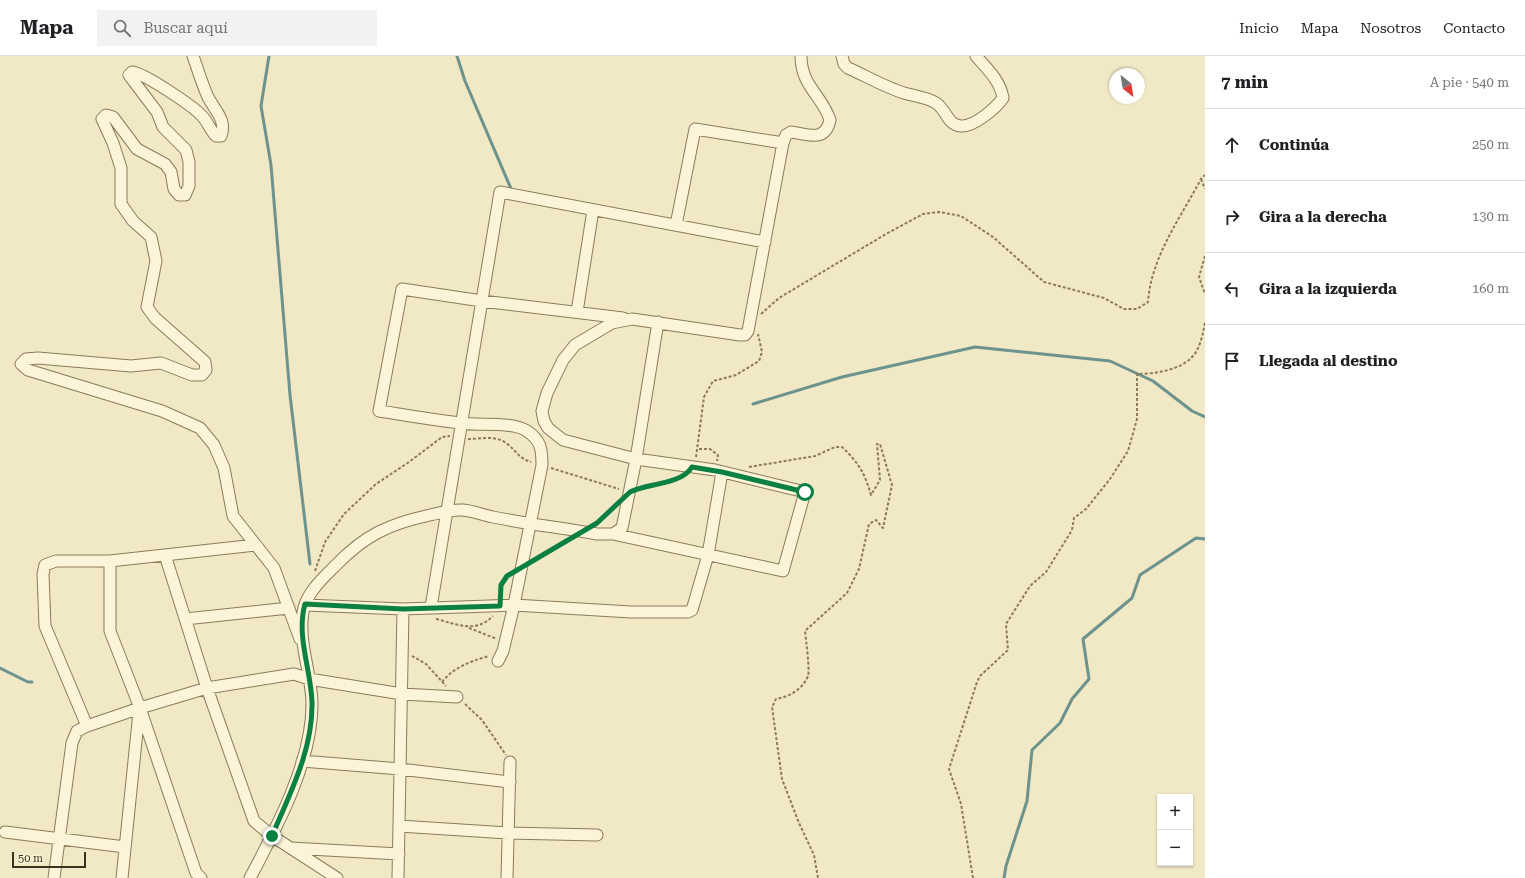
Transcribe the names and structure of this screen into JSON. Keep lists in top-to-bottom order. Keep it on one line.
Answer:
{"scale_bar":"50 m","north":"bottom right","page":{"header":"Mapa","search":"Buscar aquí","nav":["Inicio","Mapa","Nosotros","Contacto"],"heading":["7 min","A pie · 540 m"],"list":[["Continúa","250 m"],["Gira a la derecha","130 m"],["Gira a la izquierda","160 m"],"Llegada al destino"],"map_buttons":["+","−"],"scale":"50 m"}}
